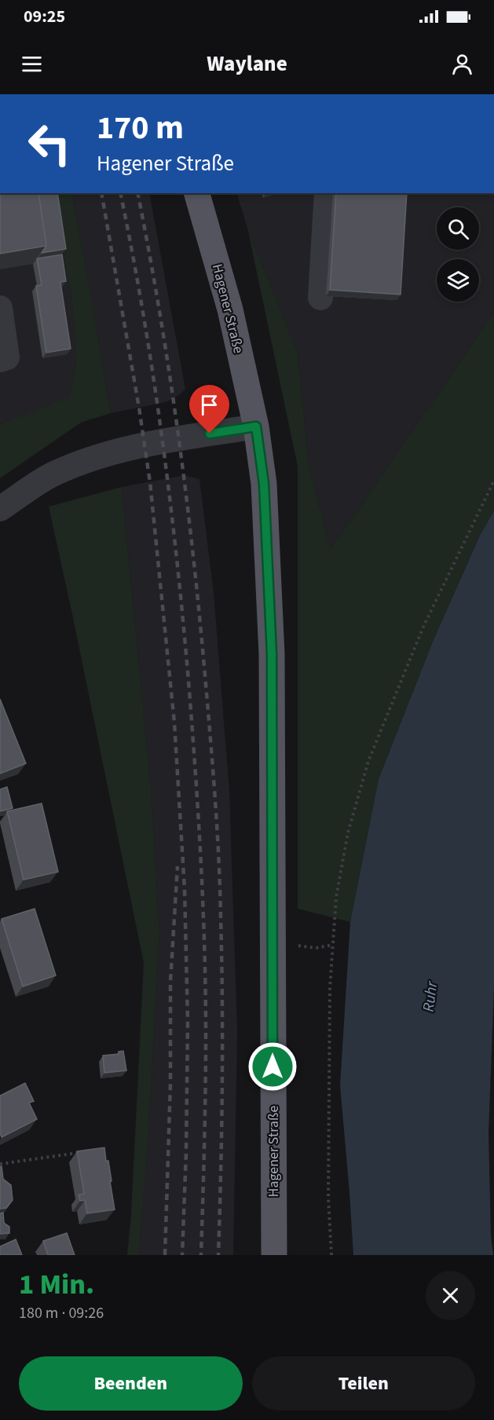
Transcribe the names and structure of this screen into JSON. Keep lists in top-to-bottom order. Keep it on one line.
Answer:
{"streets":{"main road":["Hagener Straße"]},"water":["Ruhr"],"page":{"status":"09:25","header":"Waylane","turn":["170 m","Hagener Straße"],"heading":["1 Min.","180 m · 09:26"],"buttons":["Beenden","Teilen"]}}
